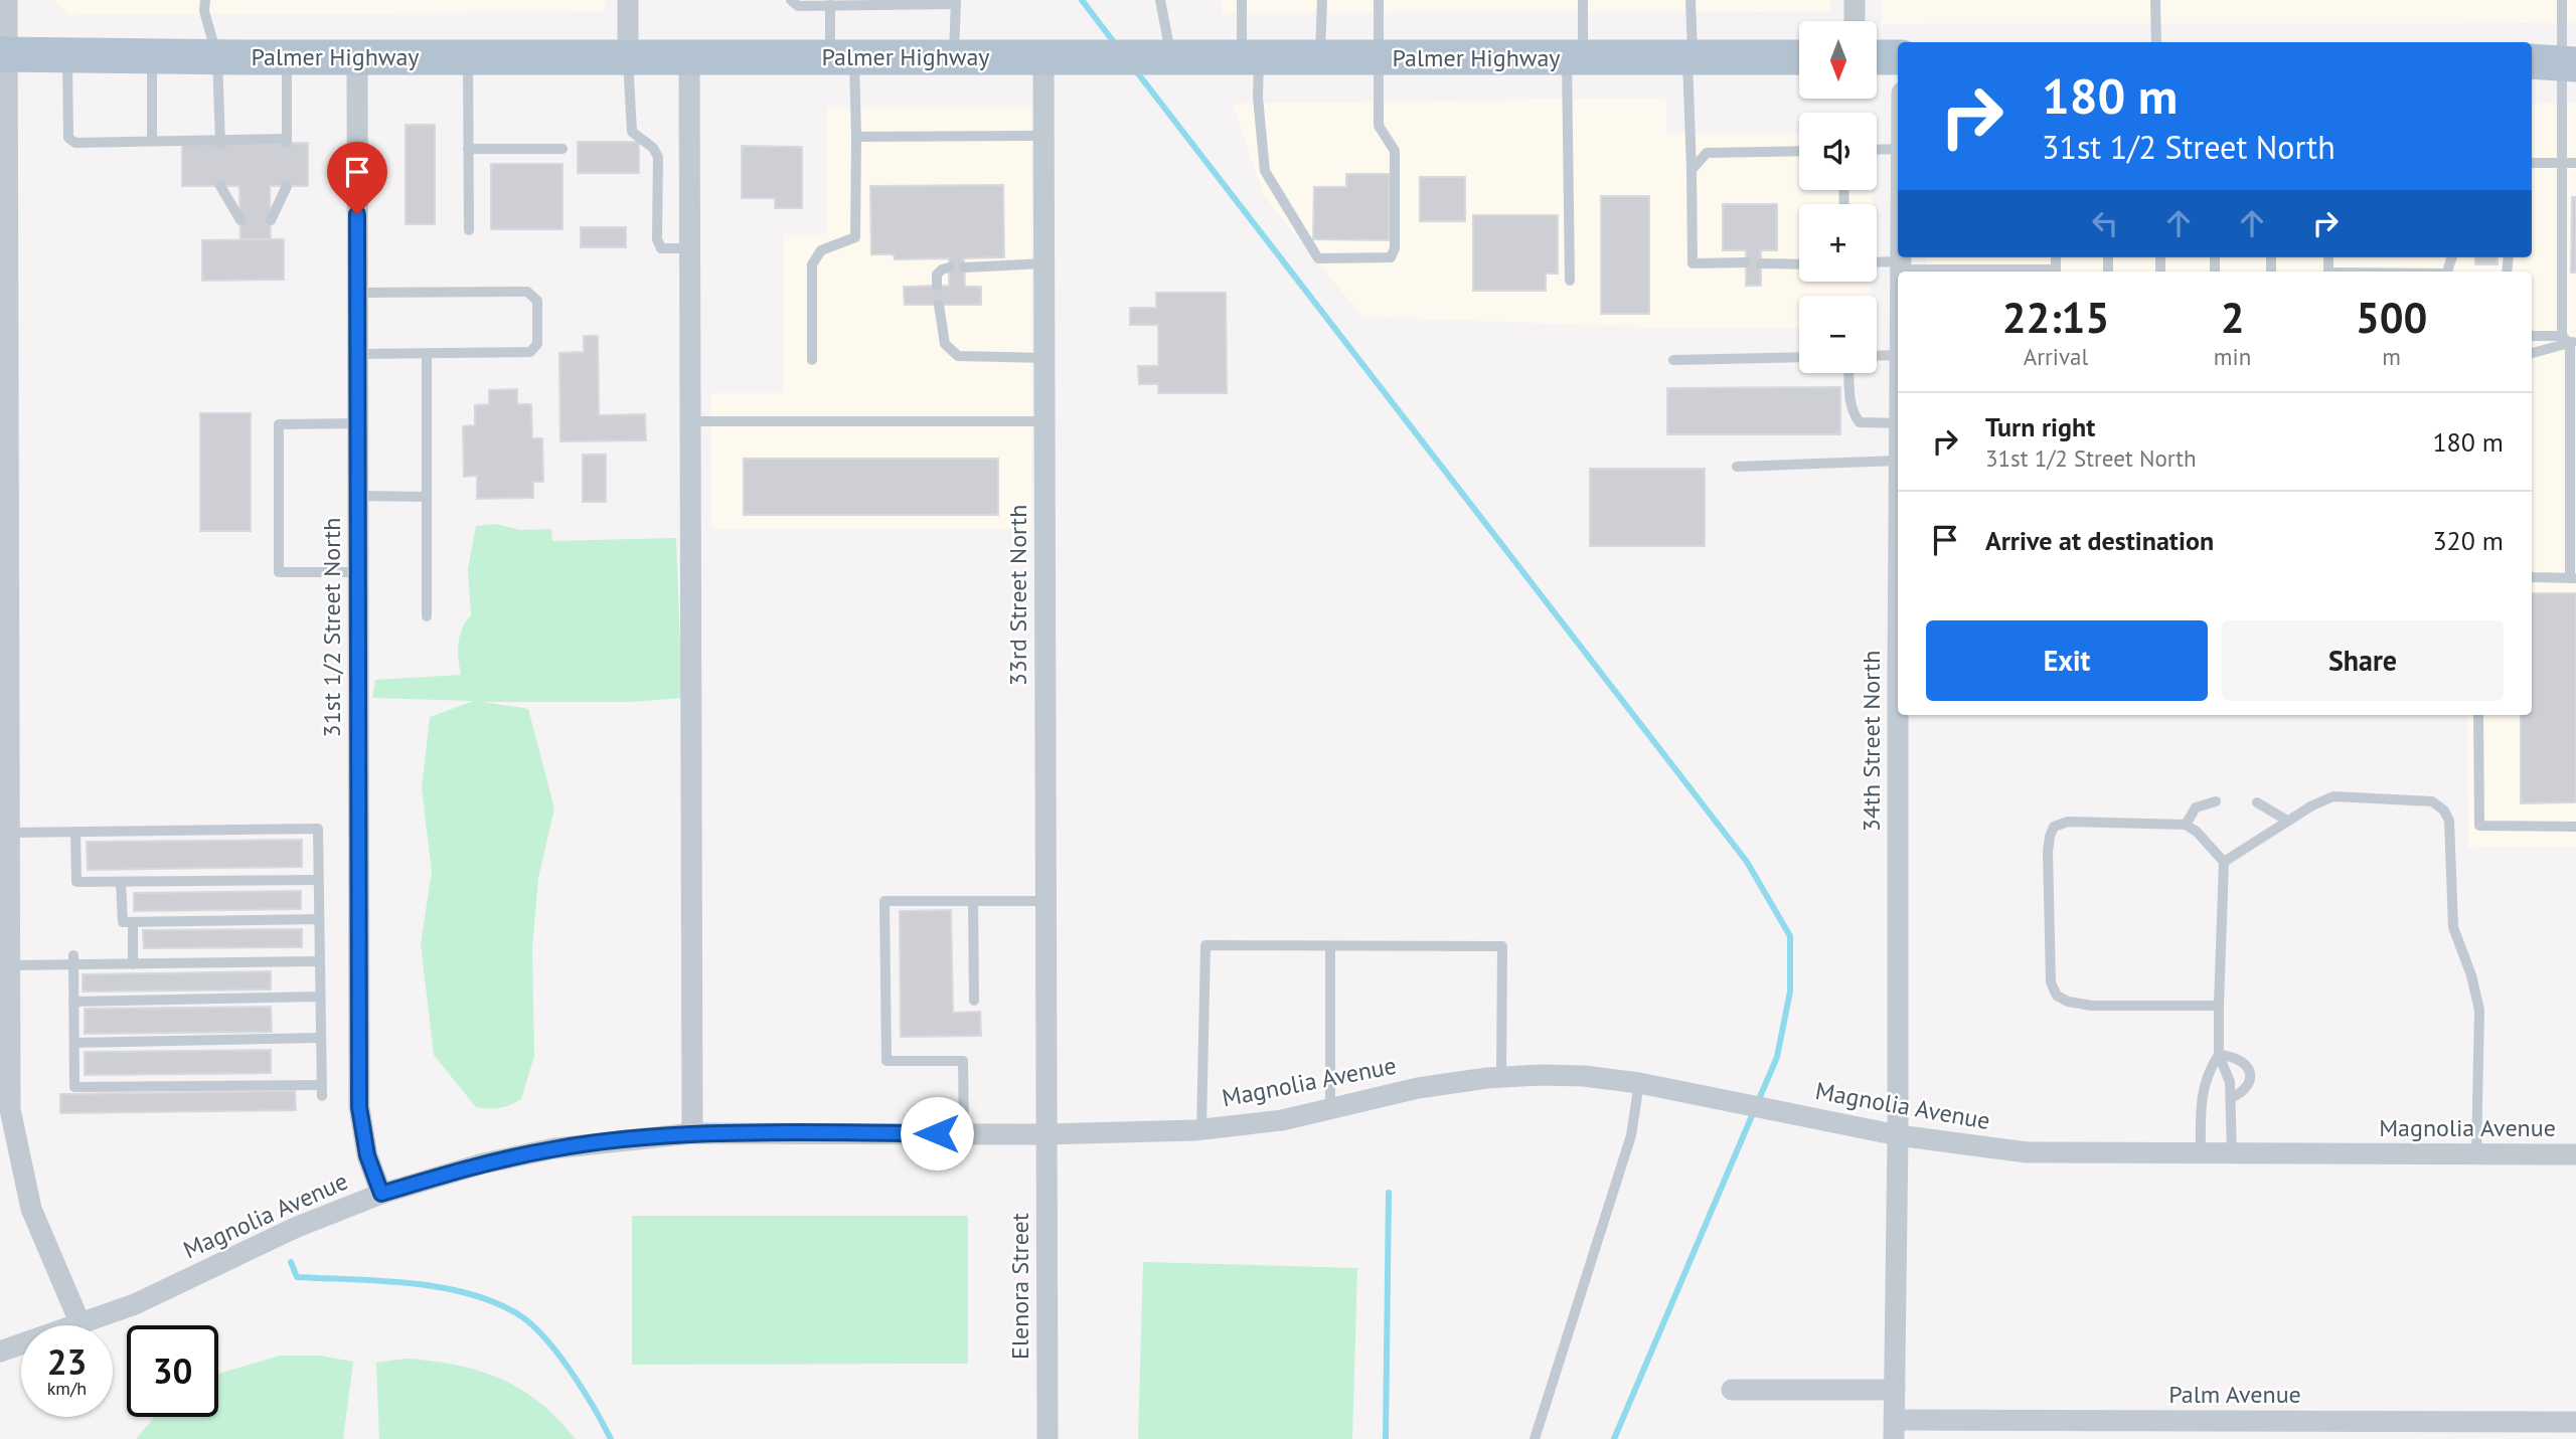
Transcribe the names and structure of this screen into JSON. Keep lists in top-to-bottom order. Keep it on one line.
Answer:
{"streets":{"main road":["Palmer Highway"],"street":["33rd Street North","31st 1/2 Street North","34th Street North","Magnolia Avenue","Elenora Street","Palm Avenue"]},"crossings":[["Palmer Highway","33rd Street North"],["Palmer Highway","31st 1/2 Street North"],["33rd Street North","Magnolia Avenue"],["33rd Street North","Elenora Street"],["31st 1/2 Street North","Magnolia Avenue"],["34th Street North","Magnolia Avenue"],["34th Street North","Palm Avenue"],["Magnolia Avenue","Elenora Street"]],"north":"bottom","page":{"map_buttons":["+","−"],"turn":["180 m","31st 1/2 Street North"],"eta":["22:15","Arrival","2","min","500","m"],"list":[{"name":"Turn right","note":"31st 1/2 Street North","value":"180 m"},{"name":"Arrive at destination","value":"320 m"}],"buttons":["Exit","Share"],"speed":"23 km/h","limit":"30"}}
